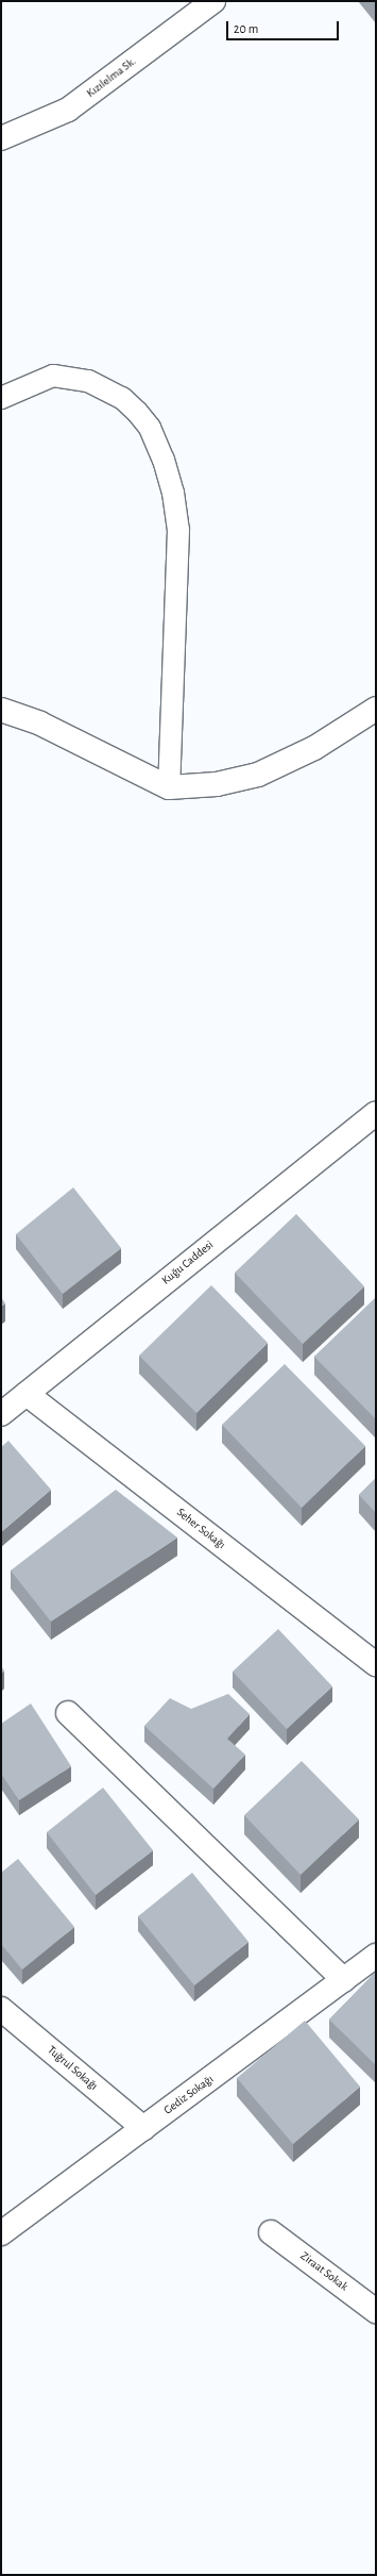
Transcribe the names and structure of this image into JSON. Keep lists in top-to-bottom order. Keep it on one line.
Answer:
{"streets":{"street":["Kızılelma Sk.","Kuğu Caddesi","Seher Sokağı","Tuğrul Sokağı","Gediz Sokağı","Ziraat Sokak"]},"crossings":[["Kuğu Caddesi","Seher Sokağı"],["Tuğrul Sokağı","Gediz Sokağı"]],"scale_bar":"20 m"}
